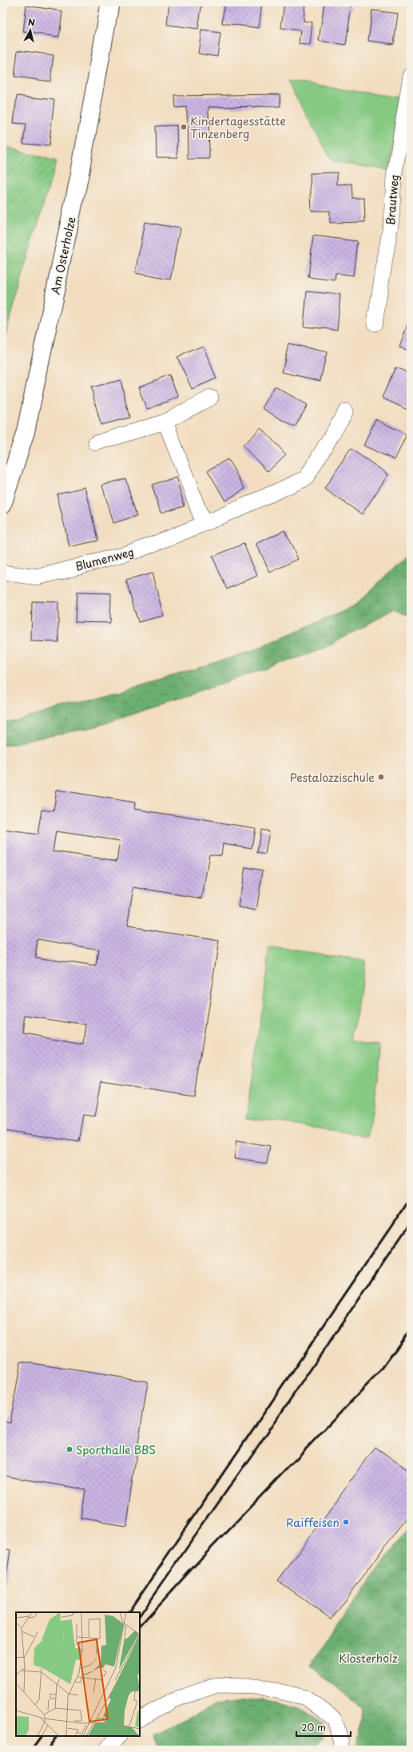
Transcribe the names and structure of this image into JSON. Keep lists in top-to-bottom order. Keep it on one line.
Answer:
{"streets":{"street":["Brautweg","Am Osterholze","Blumenweg"]},"parks":["Klosterholz"],"places":["Kindertagesstätte Tinzenberg","Pestalozzischule","Sporthalle BBS","Raiffeisen"],"scale_bar":"20 m","north":"top"}
